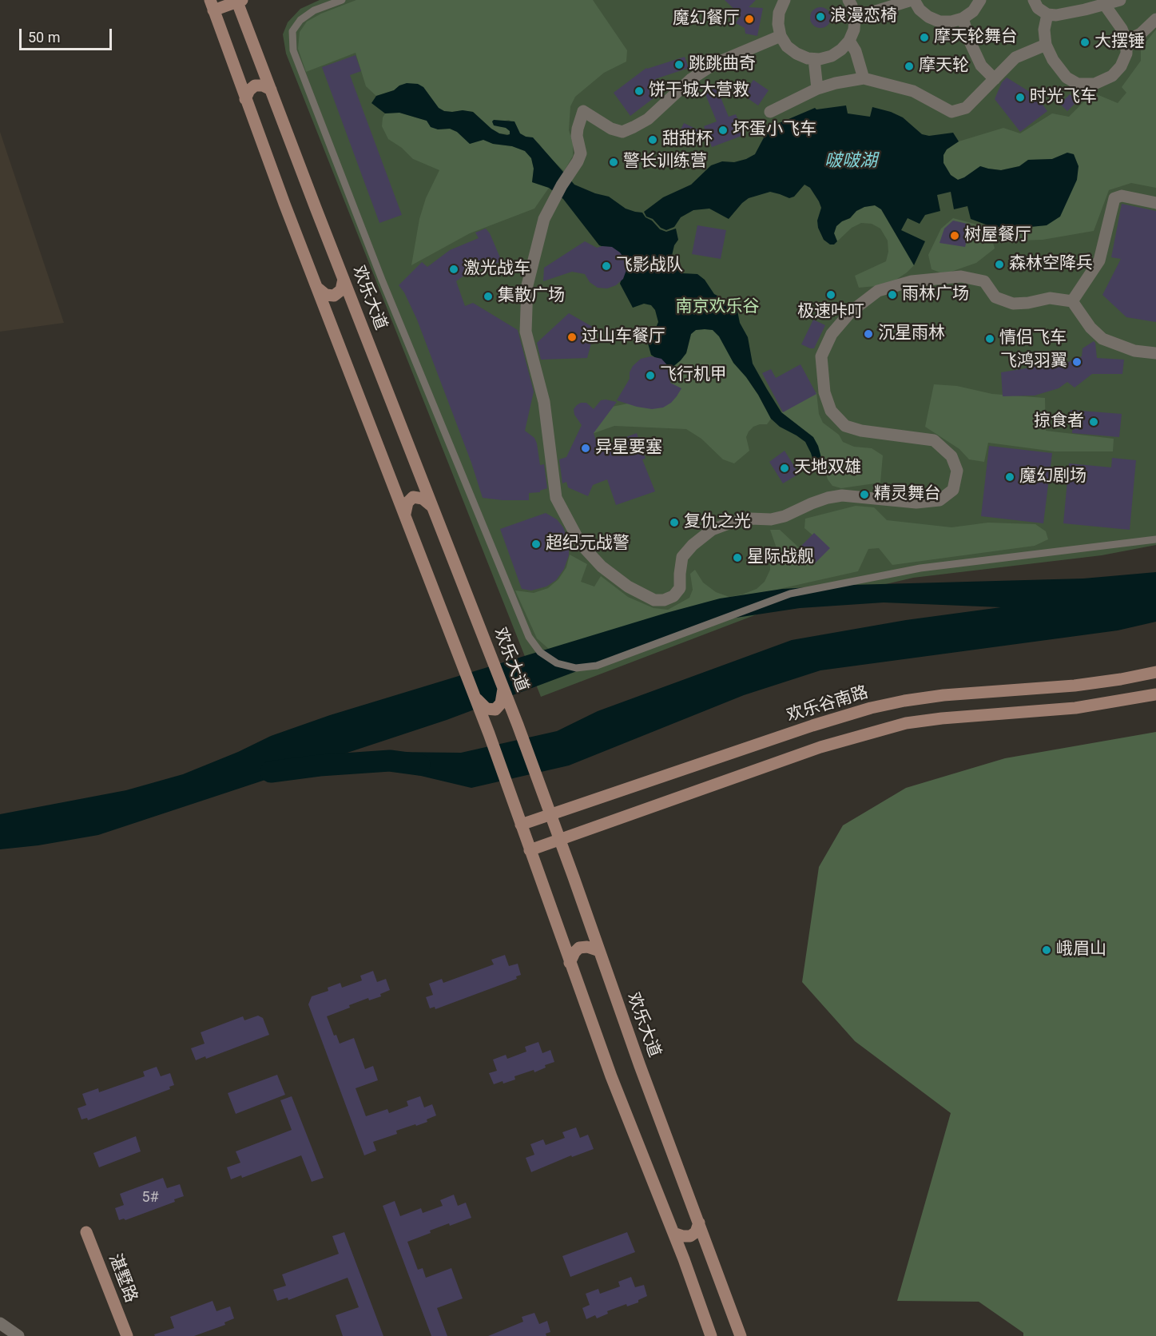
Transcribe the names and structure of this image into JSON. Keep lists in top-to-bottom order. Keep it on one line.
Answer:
{"streets":{"main road":["欢乐大道","欢乐谷南路","湛墅路"]},"crossings":[["欢乐大道","欢乐谷南路"]],"water":["啵啵湖"],"parks":["南京欢乐谷"],"places":["浪漫恋椅","魔幻餐厅","摩天轮舞台","大摆锤","跳跳曲奇","摩天轮","饼干城大营救","时光飞车","坏蛋小飞车","甜甜杯","警长训练营","树屋餐厅","森林空降兵","飞影战队","激光战车","极速咔叮","雨林广场","集散广场","沉星雨林","过山车餐厅","情侣飞车","飞鸿羽翼","飞行机甲","掠食者","异星要塞","天地双雄","魔幻剧场","精灵舞台","复仇之光","超纪元战警","星际战舰","峨眉山"],"house_numbers":["5#"],"scale_bar":"50 m"}
